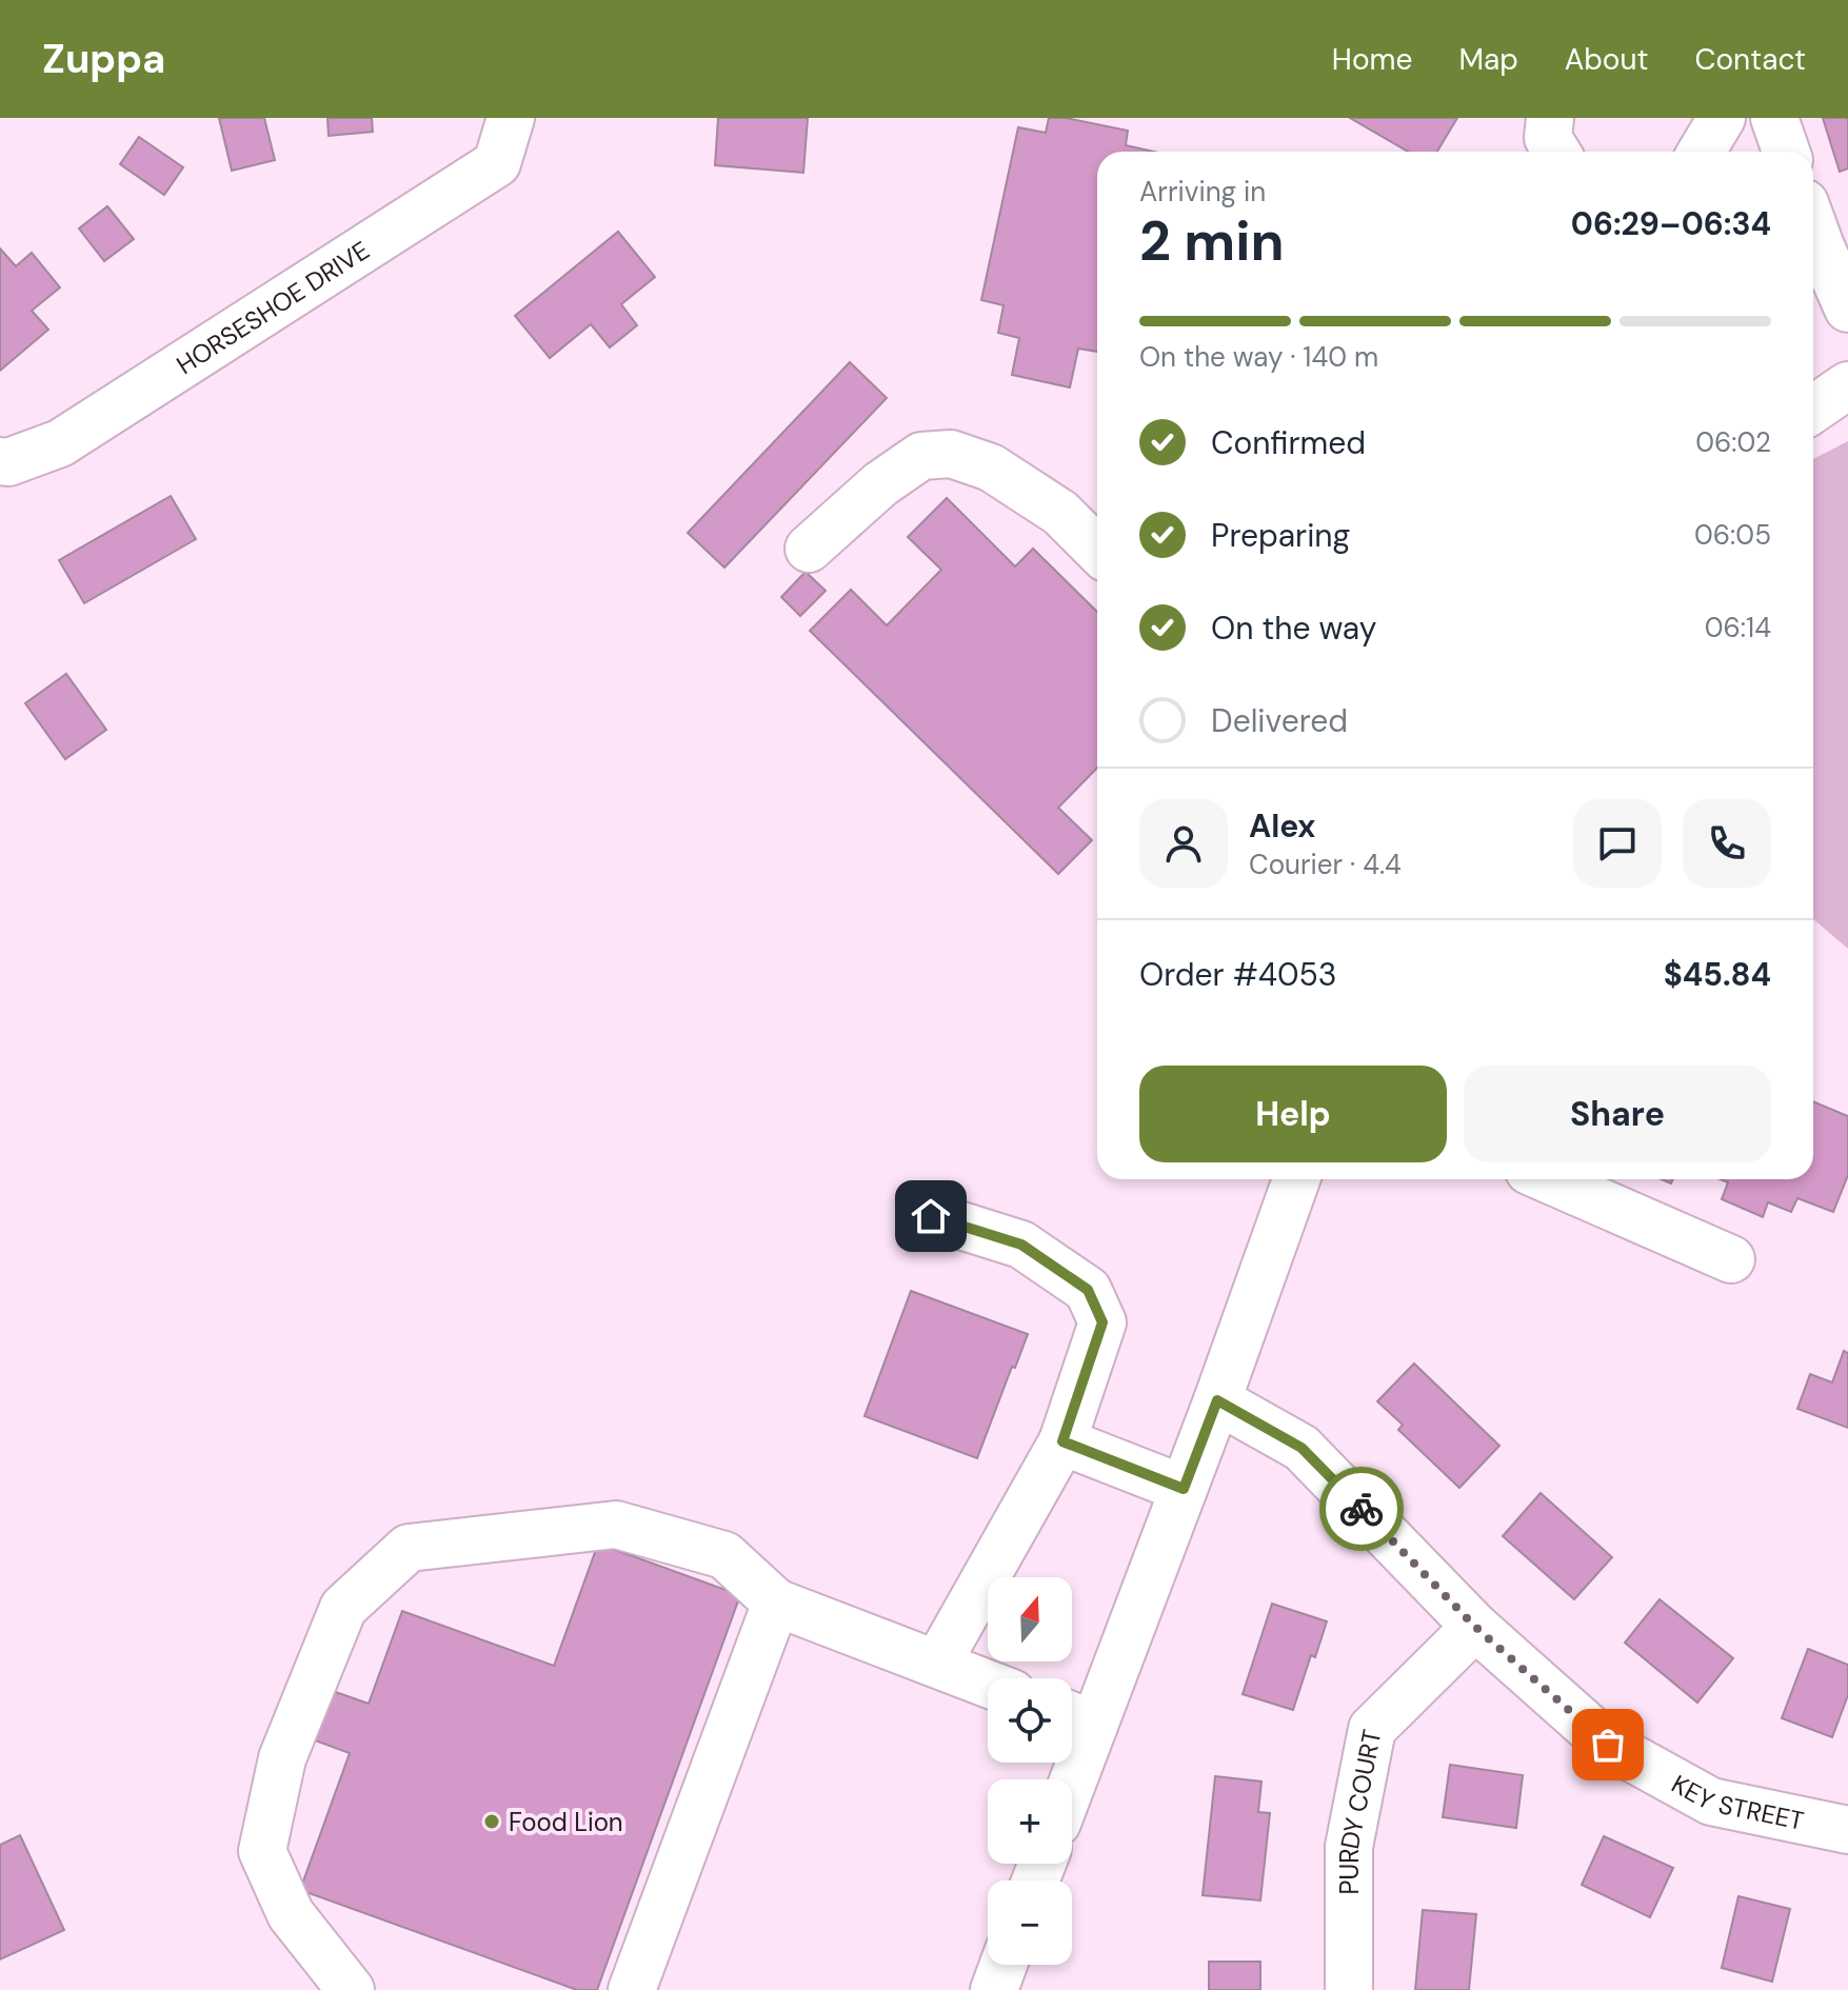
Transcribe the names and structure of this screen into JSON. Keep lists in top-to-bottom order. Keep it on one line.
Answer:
{"streets":{"main road":["HORSESHOE DRIVE","KEY STREET","PURDY COURT"]},"crossings":[["KEY STREET","PURDY COURT"]],"places":["Food Lion"],"north":"top","page":{"header":"Zuppa","nav":["Home","Map","About","Contact"],"heading":["2 min","Arriving in","06:29–06:34"],"panel":["Alex","Courier · 4.4","Order #4053","$45.84"],"bar":"On the way · 140 m","list":[["Confirmed","06:02"],["Preparing","06:05"],["On the way","06:14"],"Delivered"],"buttons":["Help","Share"],"map_buttons":["+","−"]}}
